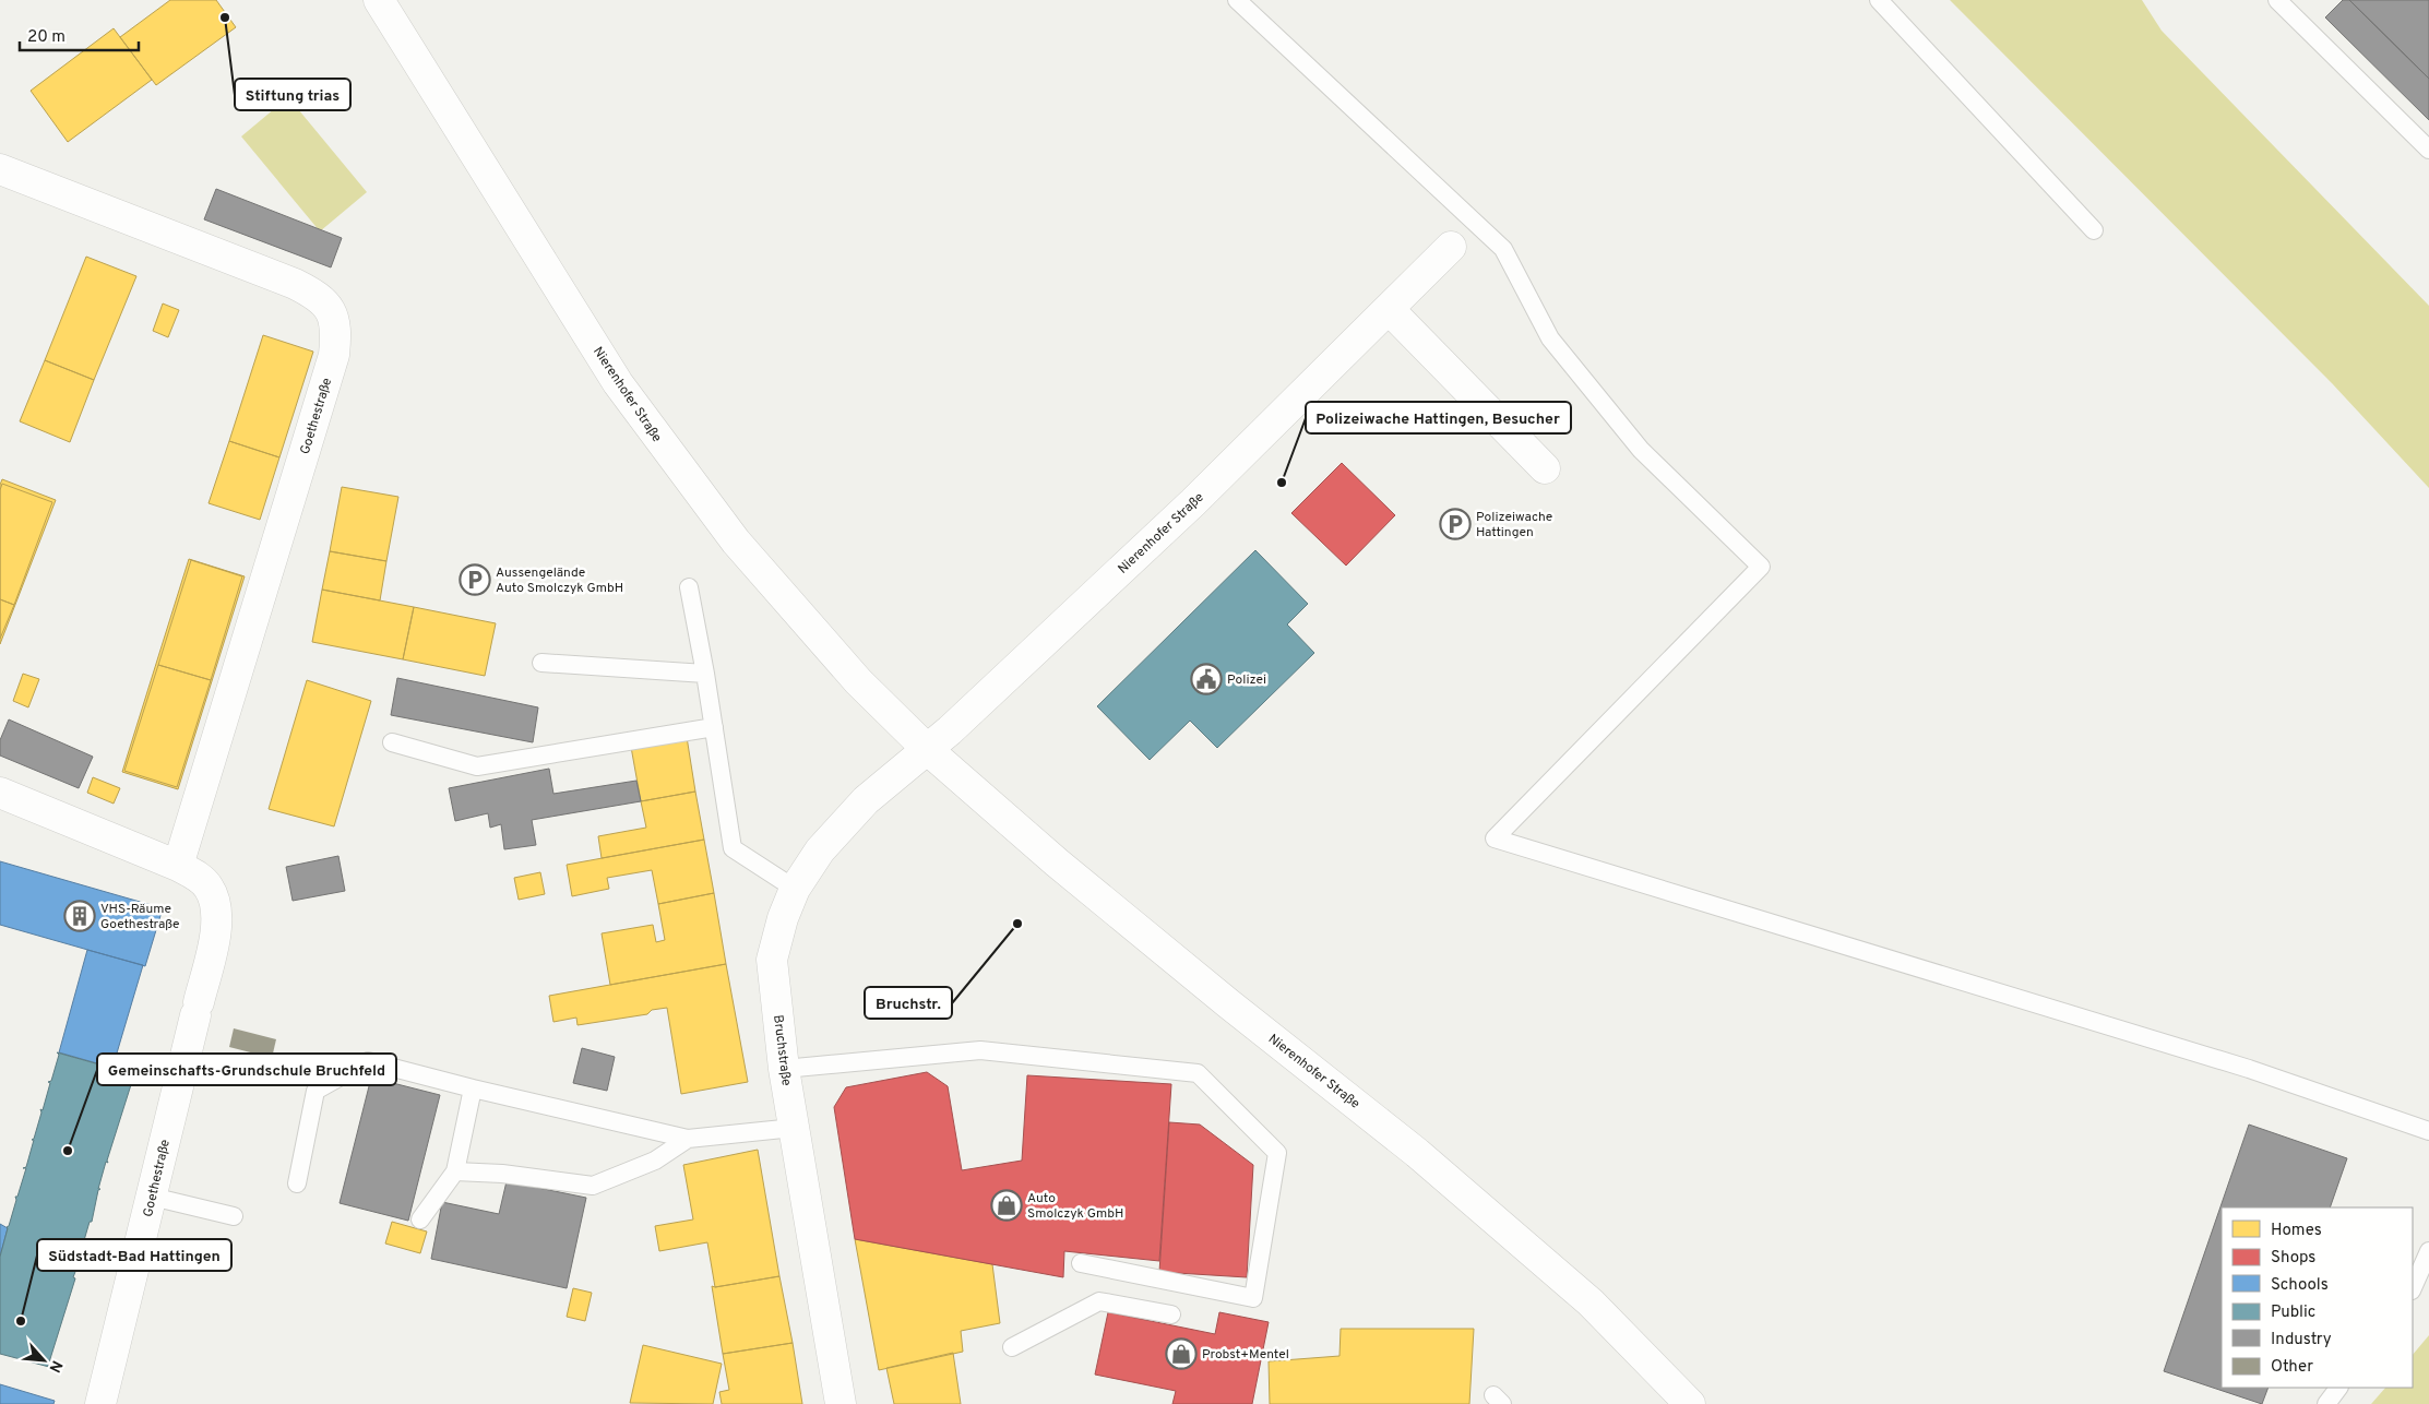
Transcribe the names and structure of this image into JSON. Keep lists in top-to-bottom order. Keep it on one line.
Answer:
{"streets":{"street":["Nierenhofer Straße","Goethestraße","Bruchstraße"]},"crossings":[["Nierenhofer Straße","Bruchstraße"]],"places":{"other":["Stiftung trias","Polizeiwache Hattingen, Besucher","Bruchstr.","Gemeinschafts-Grundschule Bruchfeld","Südstadt-Bad Hattingen"],"parking":["Polizeiwache Hattingen","Aussengelände Auto Smolczyk GmbH"],"public building":["Polizei"],"building":["VHS-Räume Goethestraße"],"shop":["Auto Smolczyk GmbH","Probst+Mentel"]},"legend":["Homes","Shops","Schools","Public","Industry","Other"],"scale_bar":"20 m","north":"bottom right"}
